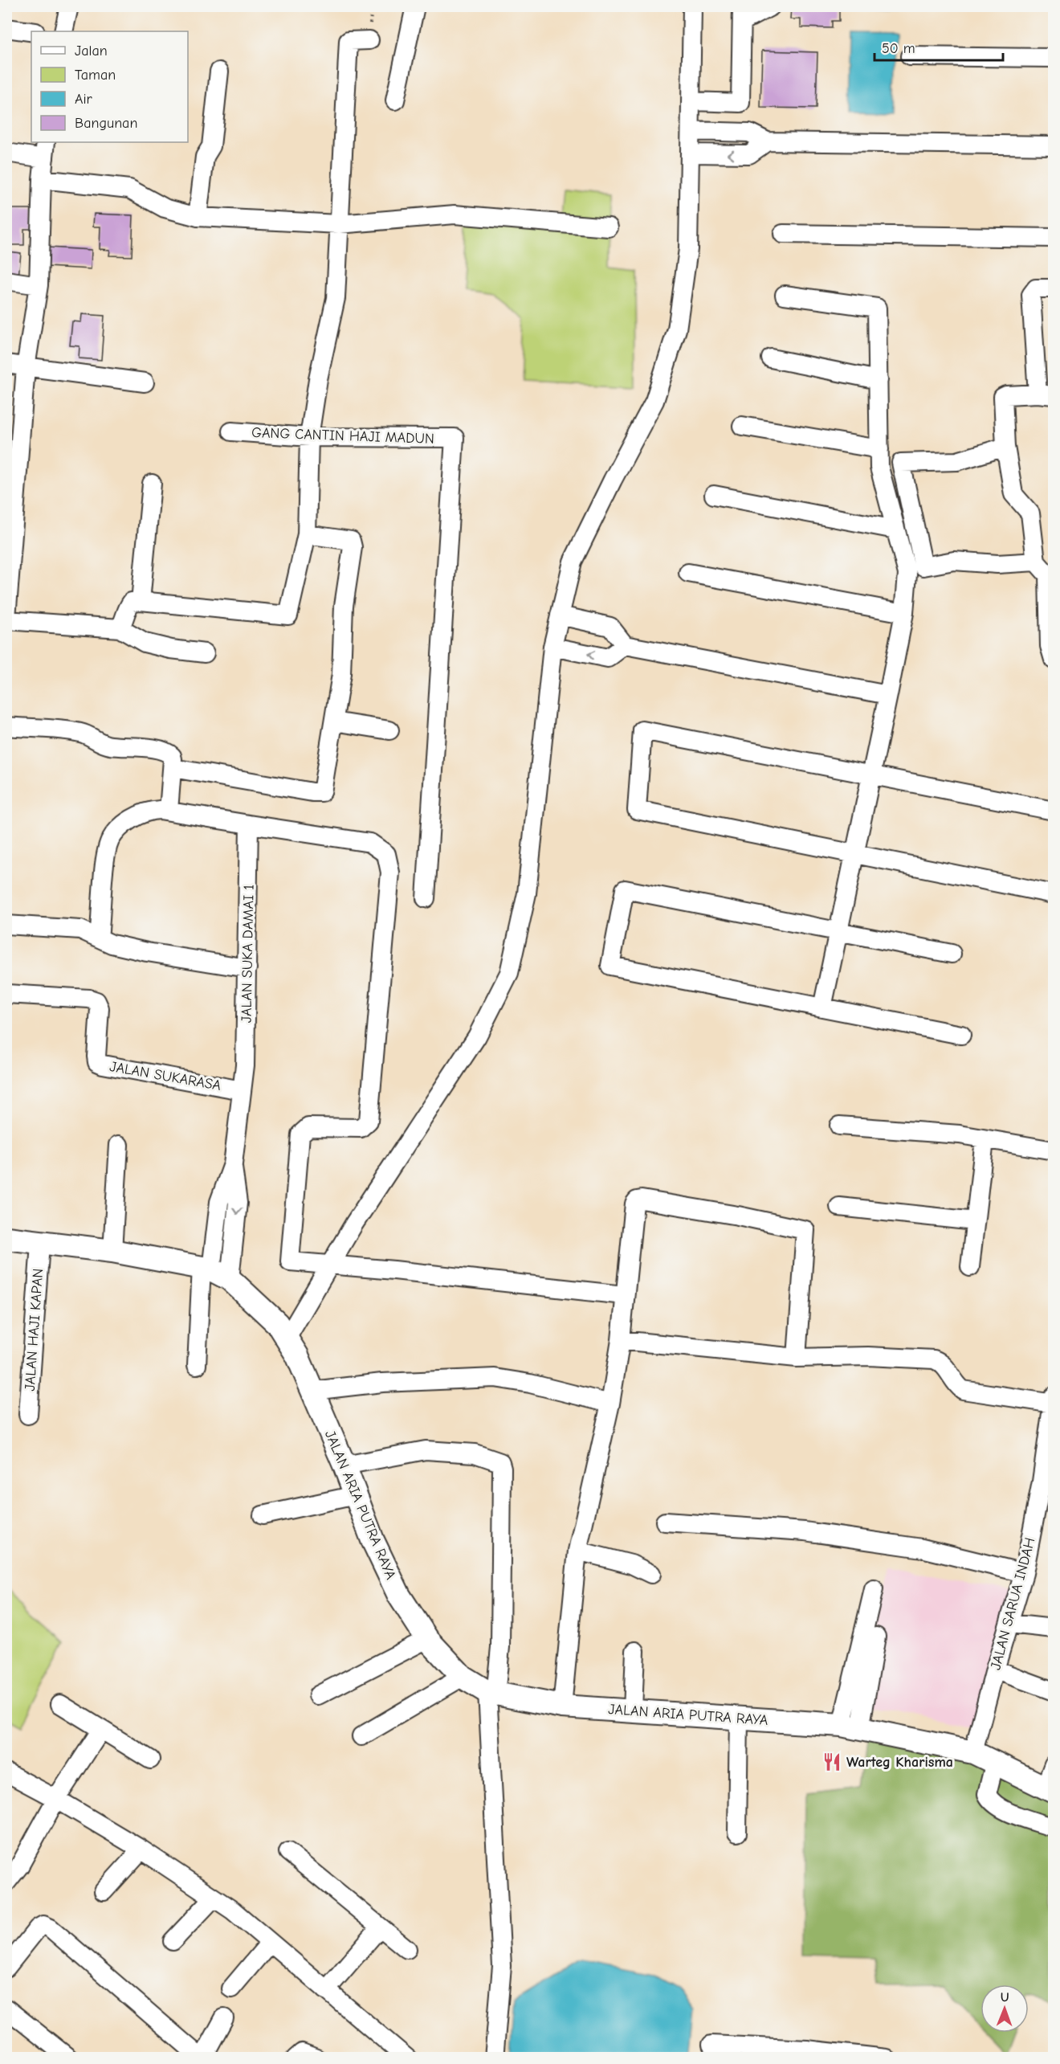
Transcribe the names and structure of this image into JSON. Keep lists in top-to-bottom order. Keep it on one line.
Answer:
{"streets":{"main road":["JALAN ARIA PUTRA RAYA"],"street":["GANG CANTIN HAJI MADUN","JALAN SUKA DAMAI 1","JALAN SUKARASA","JALAN HAJI KAPAN","JALAN SARUA INDAH"]},"crossings":[["JALAN SUKA DAMAI 1","JALAN SUKARASA"],["JALAN SUKA DAMAI 1","JALAN ARIA PUTRA RAYA"],["JALAN ARIA PUTRA RAYA","JALAN SARUA INDAH"]],"places":{"restaurant":["Warteg Kharisma"]},"legend":["Jalan","Taman","Air","Bangunan"],"scale_bar":"50 m","north":"top"}
